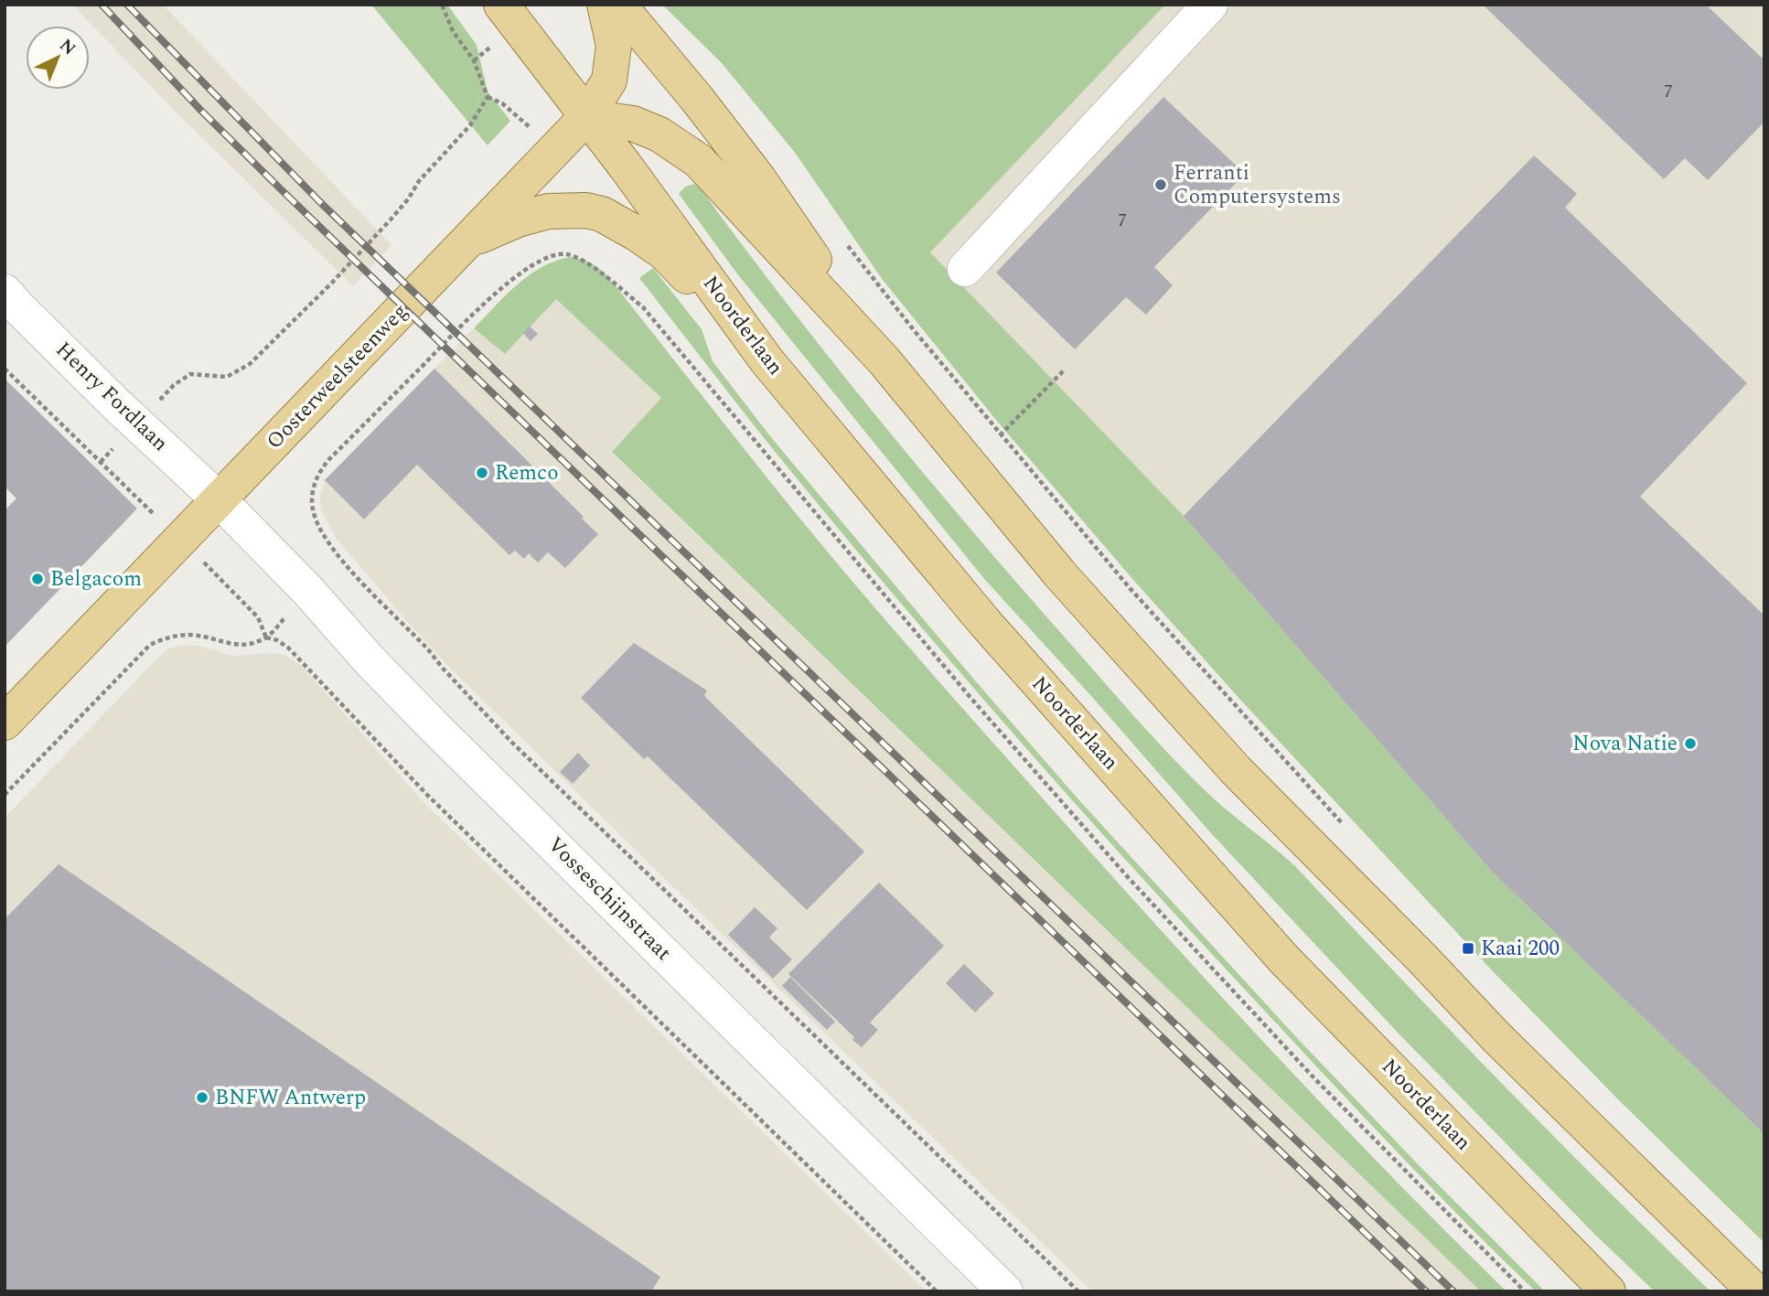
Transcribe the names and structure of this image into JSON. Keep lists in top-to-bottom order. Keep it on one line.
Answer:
{"streets":{"main road":["Noorderlaan","Oosterweelsteenweg"],"street":["Henry Fordlaan","Vosseschijnstraat"]},"crossings":[["Noorderlaan","Oosterweelsteenweg"],["Oosterweelsteenweg","Henry Fordlaan"],["Oosterweelsteenweg","Vosseschijnstraat"],["Henry Fordlaan","Vosseschijnstraat"]],"places":{"other":["Ferranti Computersystems","Remco","Belgacom","Nova Natie","BNFW Antwerp"],"transit":["Kaai 200"]},"house_numbers":["7","7"],"north":"top right"}
